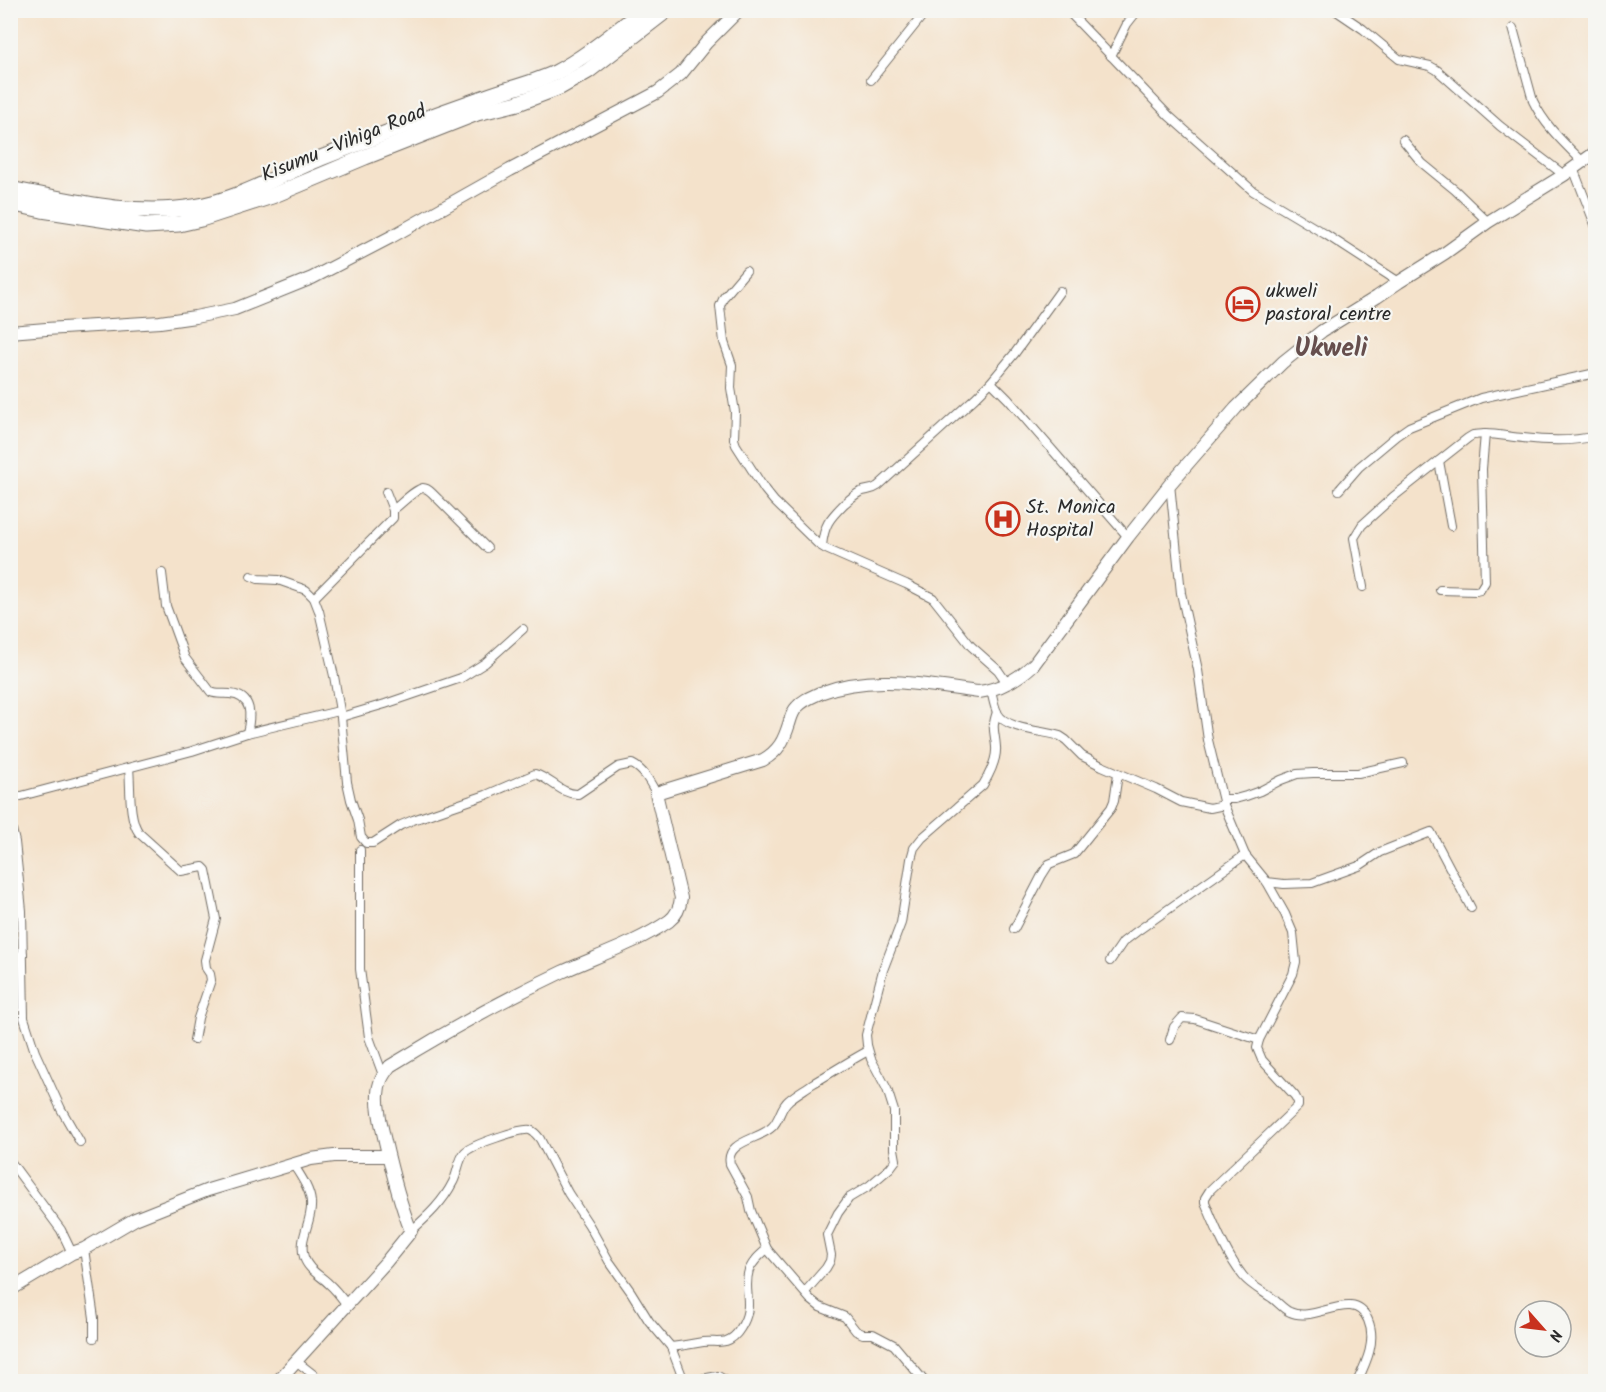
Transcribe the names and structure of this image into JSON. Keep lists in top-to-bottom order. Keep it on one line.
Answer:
{"streets":{"highway":["Kisumu -Vihiga Road"]},"districts":["Ukweli"],"places":{"hotel":["ukweli pastoral centre"],"hospital":["St. Monica Hospital"]},"north":"bottom right"}
